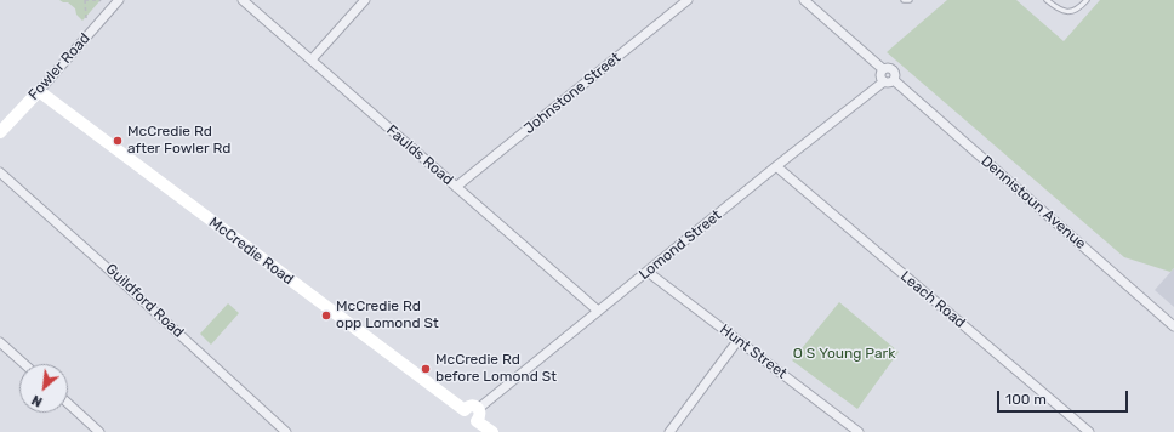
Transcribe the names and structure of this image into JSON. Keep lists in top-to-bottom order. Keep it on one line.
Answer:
{"streets":{"main road":["Fowler Road","McCredie Road"],"street":["Johnstone Street","Faulds Road","Dennistoun Avenue","Lomond Street","Leach Road","Guildford Road","Hunt Street"]},"crossings":[["Fowler Road","McCredie Road"],["Johnstone Street","Faulds Road"],["Faulds Road","Lomond Street"],["Dennistoun Avenue","Lomond Street"],["Lomond Street","McCredie Road"],["Lomond Street","Leach Road"],["Lomond Street","Hunt Street"]],"parks":["O S Young Park"],"places":["McCredie Rd after Fowler Rd","McCredie Rd opp Lomond St","McCredie Rd before Lomond St"],"scale_bar":"100 m","north":"bottom left"}
